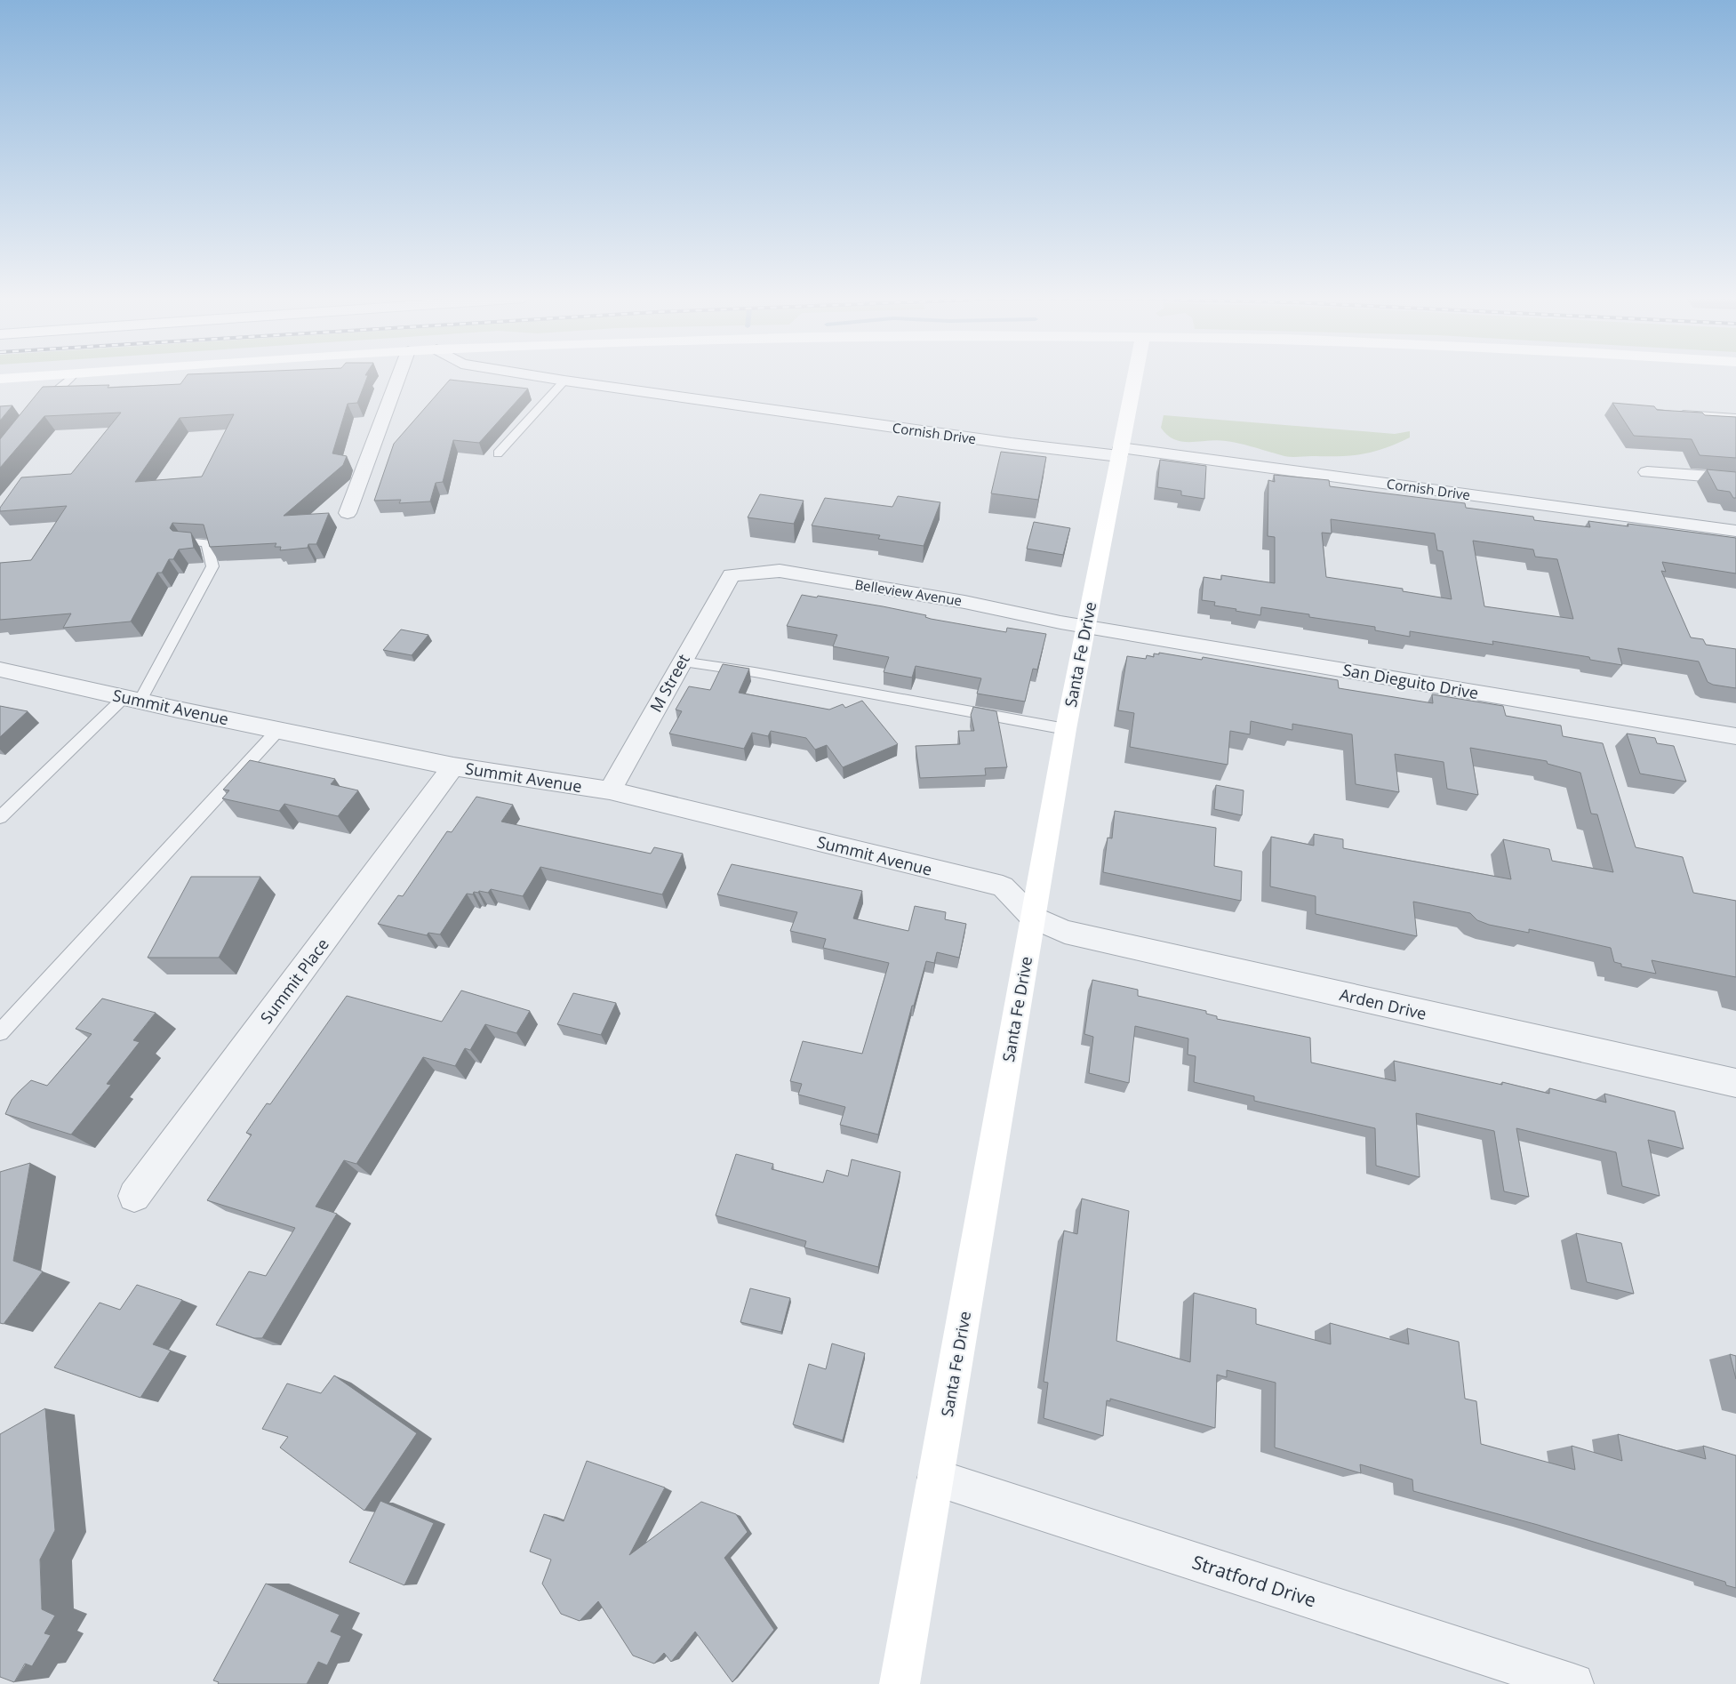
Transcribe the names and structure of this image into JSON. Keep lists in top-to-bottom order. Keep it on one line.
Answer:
{"streets":{"main road":["Santa Fe Drive"],"street":["Cornish Drive","Belleview Avenue","San Dieguito Drive","M Street","Summit Avenue","Summit Place","Arden Drive","Stratford Drive"]},"crossings":[["Cornish Drive","Santa Fe Drive"],["Belleview Avenue","Santa Fe Drive"],["Belleview Avenue","San Dieguito Drive"],["Belleview Avenue","M Street"],["Santa Fe Drive","San Dieguito Drive"],["Santa Fe Drive","Summit Avenue"],["Santa Fe Drive","Arden Drive"],["Santa Fe Drive","Stratford Drive"],["M Street","Summit Avenue"],["Summit Avenue","Summit Place"],["Summit Avenue","Arden Drive"]]}
